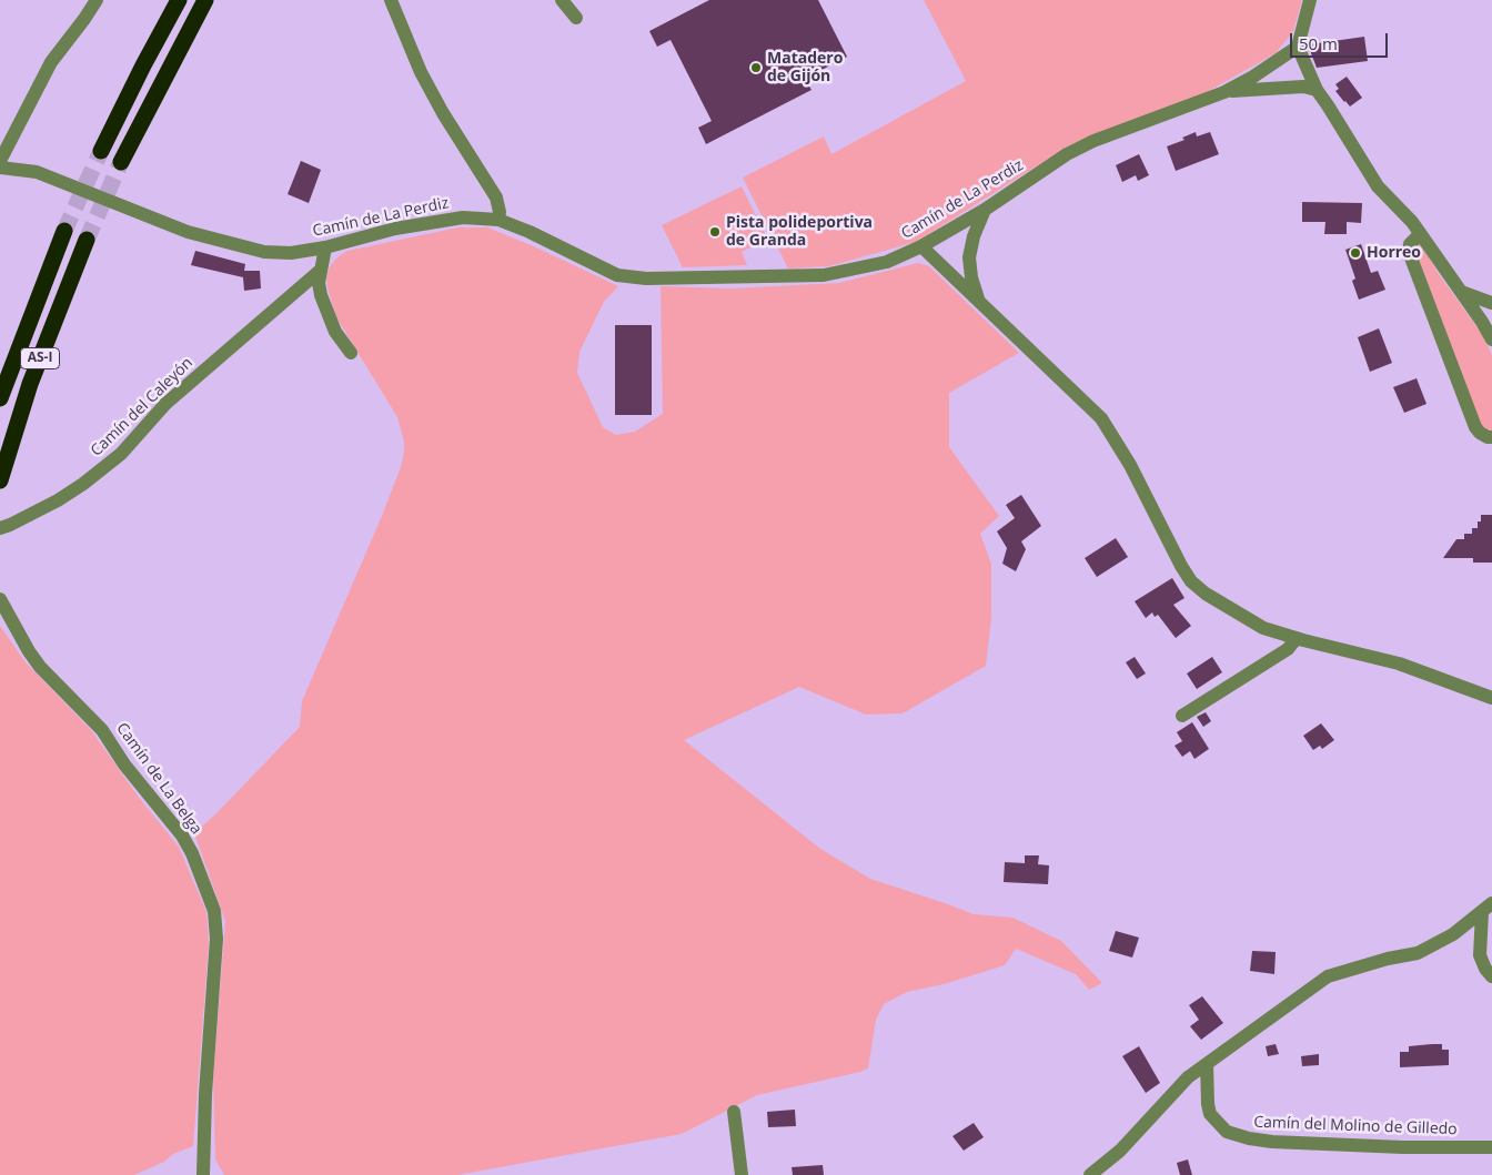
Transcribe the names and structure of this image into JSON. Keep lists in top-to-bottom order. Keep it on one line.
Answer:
{"streets":{"highway":["AS-I"],"street":["Camín de La Perdiz","Camín del Caleyón","Camín de La Belga","Camín del Molino de Gilledo"]},"places":["Matadero de Gijón","Pista polideportiva de Granda","Horreo"],"scale_bar":"50 m"}
